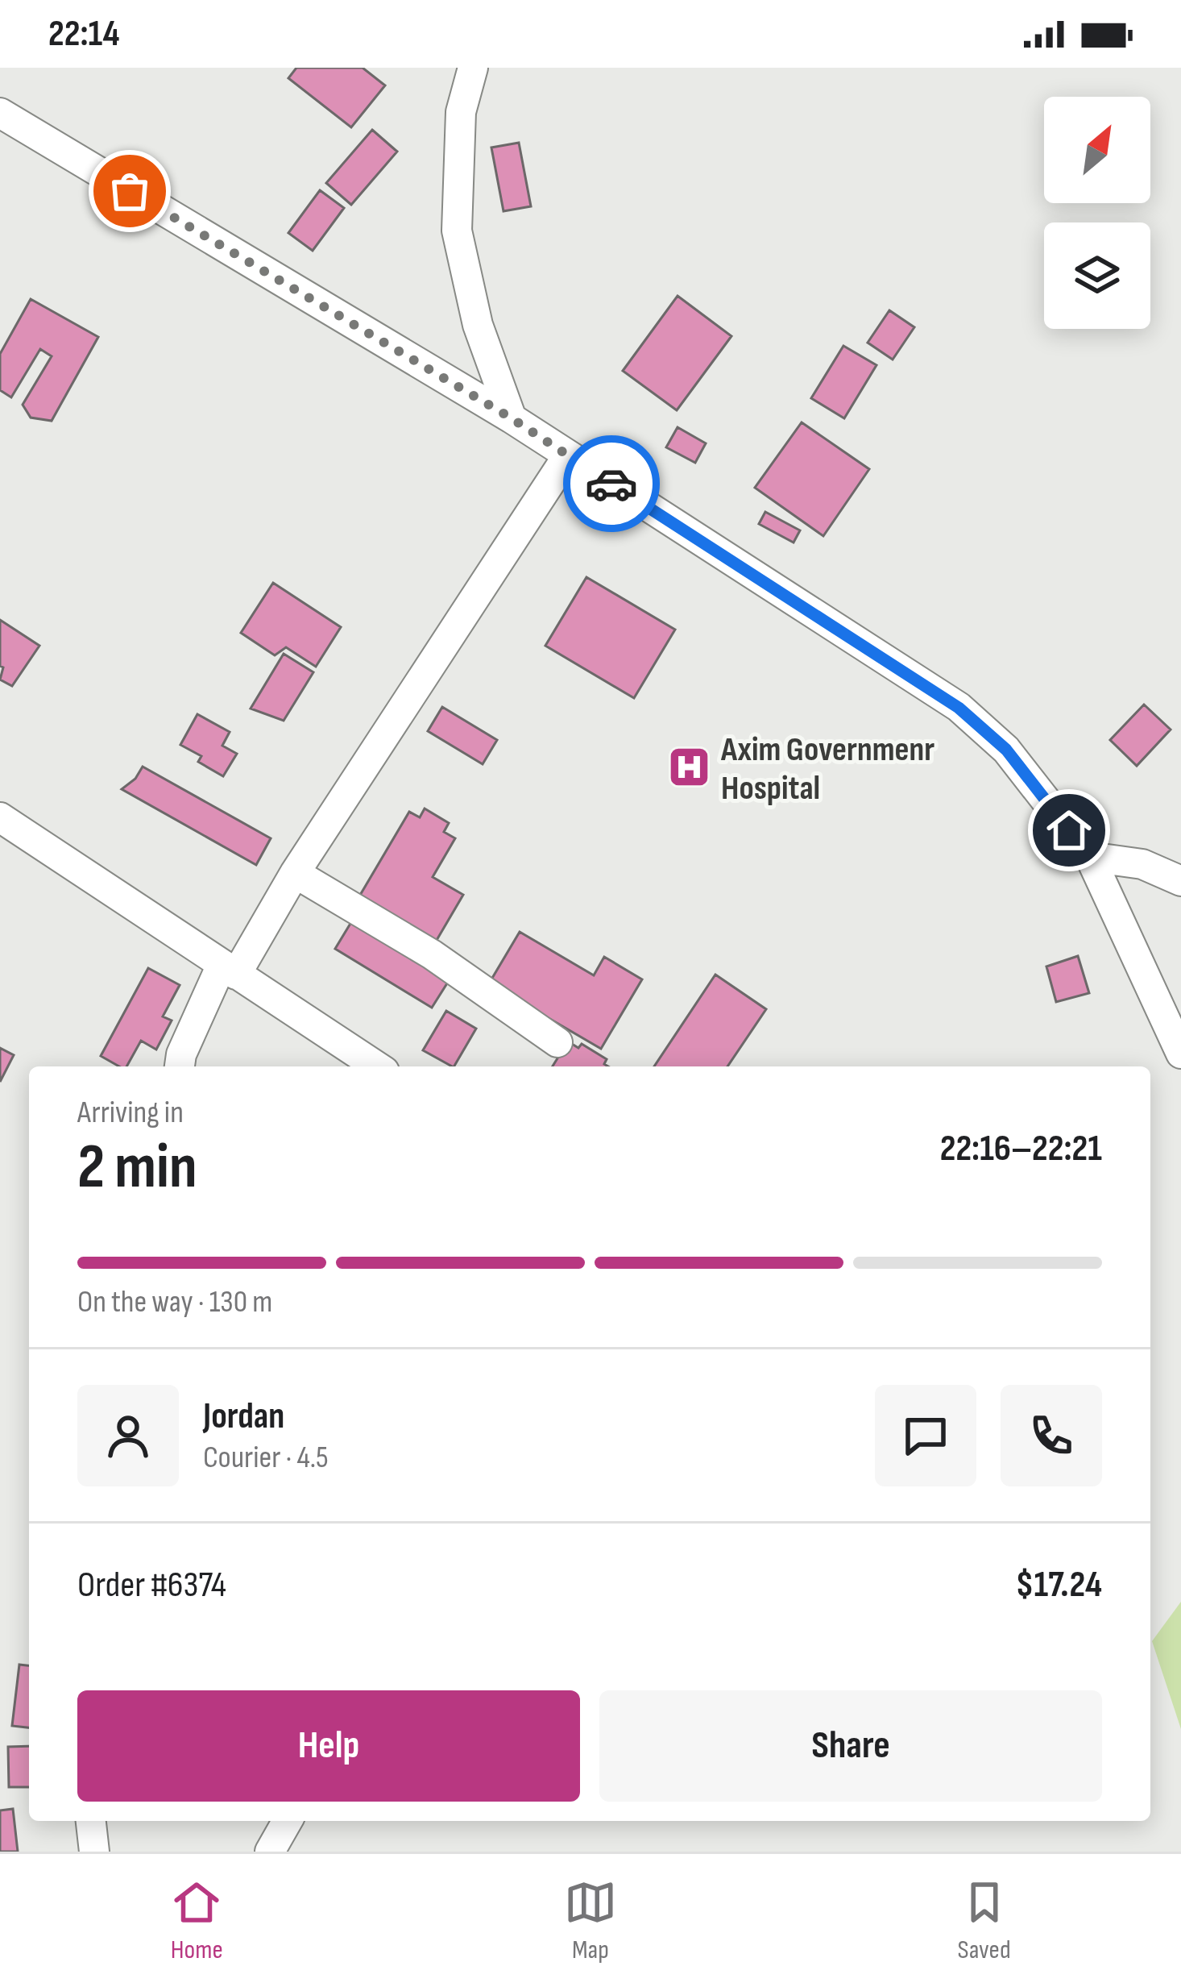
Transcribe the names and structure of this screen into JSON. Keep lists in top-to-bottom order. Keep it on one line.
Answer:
{"places":{"hospital":["Axim Governmenr Hospital"]},"north":"top right","page":{"status":"22:14","heading":["2 min","Arriving in","22:16–22:21"],"panel":["Jordan","Courier · 4.5","Order #6374","$17.24"],"bar":"On the way · 130 m","buttons":["Help","Share"],"tabs":["Home","Map","Saved"]}}
